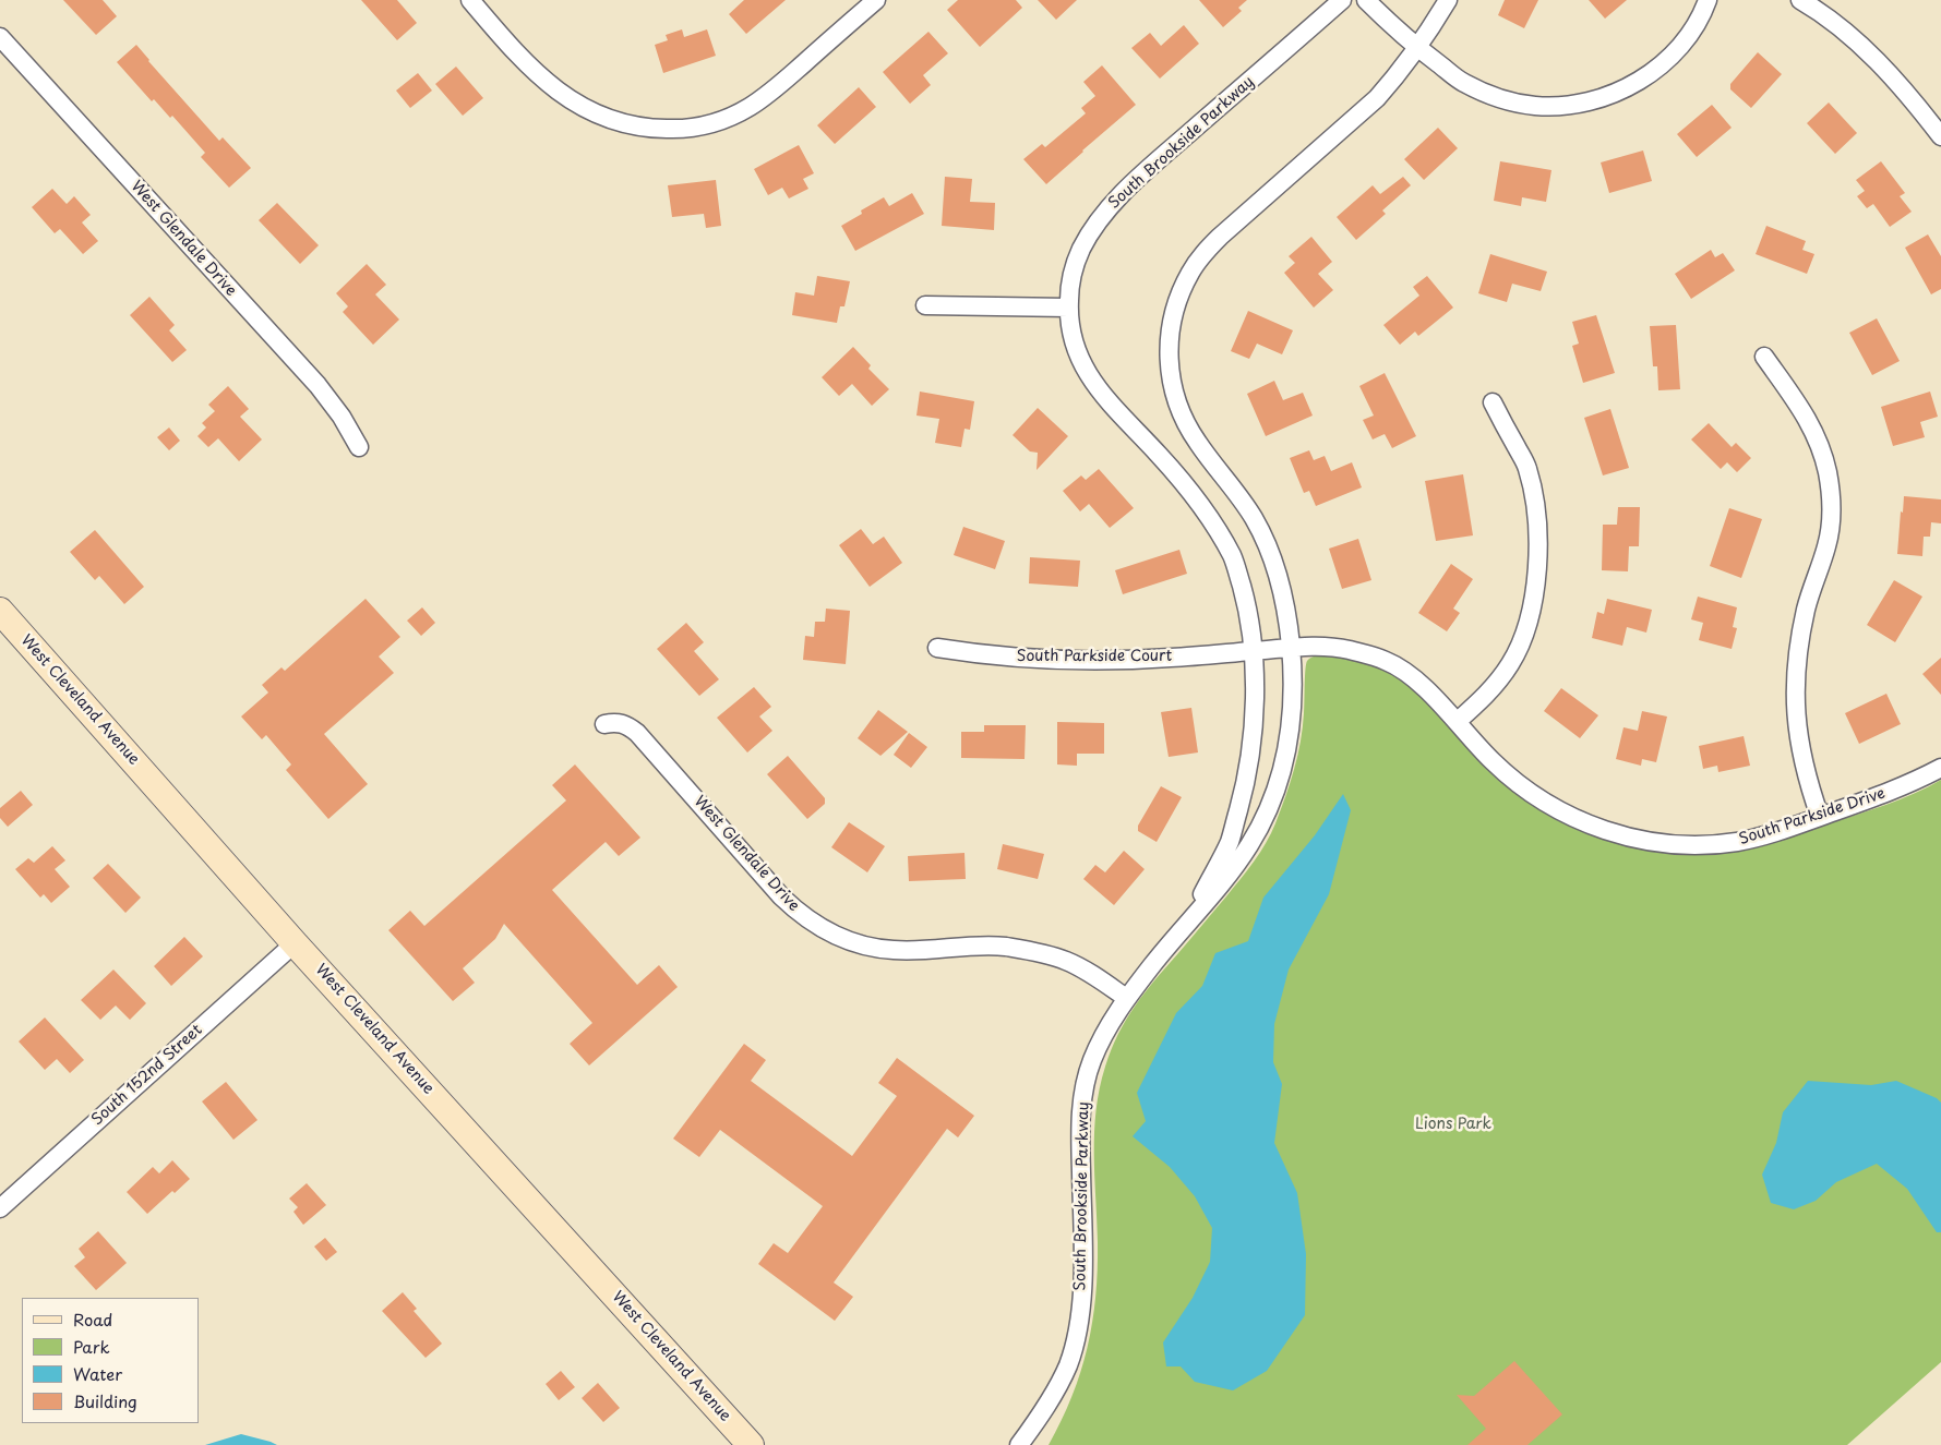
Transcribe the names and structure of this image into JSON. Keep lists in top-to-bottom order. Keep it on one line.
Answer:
{"streets":{"main road":["West Cleveland Avenue"],"street":["South Brookside Parkway","West Glendale Drive","South Parkside Court","South Parkside Drive","South 152nd Street"]},"crossings":[["South Brookside Parkway","West Glendale Drive"],["South Brookside Parkway","South Parkside Court"],["South Brookside Parkway","South Parkside Drive"],["South Parkside Court","South Parkside Drive"],["West Cleveland Avenue","South 152nd Street"]],"parks":["Lions Park"],"legend":["Road","Park","Water","Building"]}
